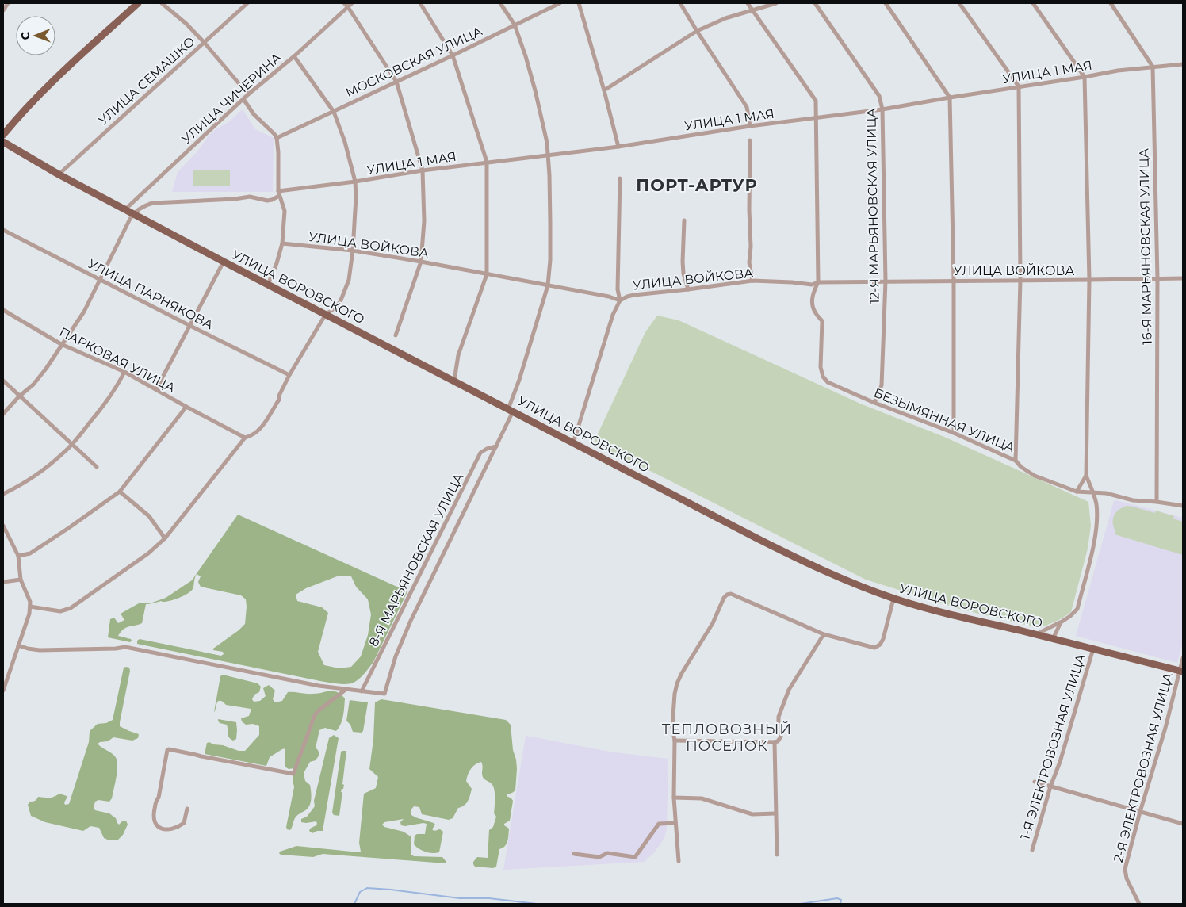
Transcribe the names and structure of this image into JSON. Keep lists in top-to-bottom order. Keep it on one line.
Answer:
{"streets":{"main road":["УЛИЦА ВОРОВСКОГО"],"street":["МОСКОВСКАЯ УЛИЦА","УЛИЦА 1 МАЯ","УЛИЦА СЕМАШКО","УЛИЦА ЧИЧЕРИНА","12-Я МАРЬЯНОВСКАЯ УЛИЦА","УЛИЦА ВОЙКОВА","16-Я МАРЬЯНОВСКАЯ УЛИЦА","УЛИЦА ПАРНЯКОВА","ПАРКОВАЯ УЛИЦА","БЕЗЫМЯННАЯ УЛИЦА","8-Я МАРЬЯНОВСКАЯ УЛИЦА","1-Я ЭЛЕКТРОВОЗНАЯ УЛИЦА","2-Я ЭЛЕКТРОВОЗНАЯ УЛИЦА"]},"crossings":[["МОСКОВСКАЯ УЛИЦА","8-Я МАРЬЯНОВСКАЯ УЛИЦА"],["УЛИЦА 1 МАЯ","12-Я МАРЬЯНОВСКАЯ УЛИЦА"],["УЛИЦА 1 МАЯ","16-Я МАРЬЯНОВСКАЯ УЛИЦА"],["УЛИЦА 1 МАЯ","УЛИЦА ВОРОВСКОГО"],["УЛИЦА 1 МАЯ","8-Я МАРЬЯНОВСКАЯ УЛИЦА"],["УЛИЦА СЕМАШКО","УЛИЦА ВОРОВСКОГО"],["УЛИЦА ЧИЧЕРИНА","УЛИЦА ВОРОВСКОГО"],["12-Я МАРЬЯНОВСКАЯ УЛИЦА","УЛИЦА ВОЙКОВА"],["12-Я МАРЬЯНОВСКАЯ УЛИЦА","БЕЗЫМЯННАЯ УЛИЦА"],["УЛИЦА ВОЙКОВА","16-Я МАРЬЯНОВСКАЯ УЛИЦА"],["УЛИЦА ВОЙКОВА","8-Я МАРЬЯНОВСКАЯ УЛИЦА"],["16-Я МАРЬЯНОВСКАЯ УЛИЦА","БЕЗЫМЯННАЯ УЛИЦА"],["УЛИЦА ВОРОВСКОГО","8-Я МАРЬЯНОВСКАЯ УЛИЦА"],["УЛИЦА ВОРОВСКОГО","1-Я ЭЛЕКТРОВОЗНАЯ УЛИЦА"],["УЛИЦА ВОРОВСКОГО","2-Я ЭЛЕКТРОВОЗНАЯ УЛИЦА"]],"districts":["ПОРТ-АРТУР","ТЕПЛОВОЗНЫЙ ПОСЕЛОК"],"north":"left"}
